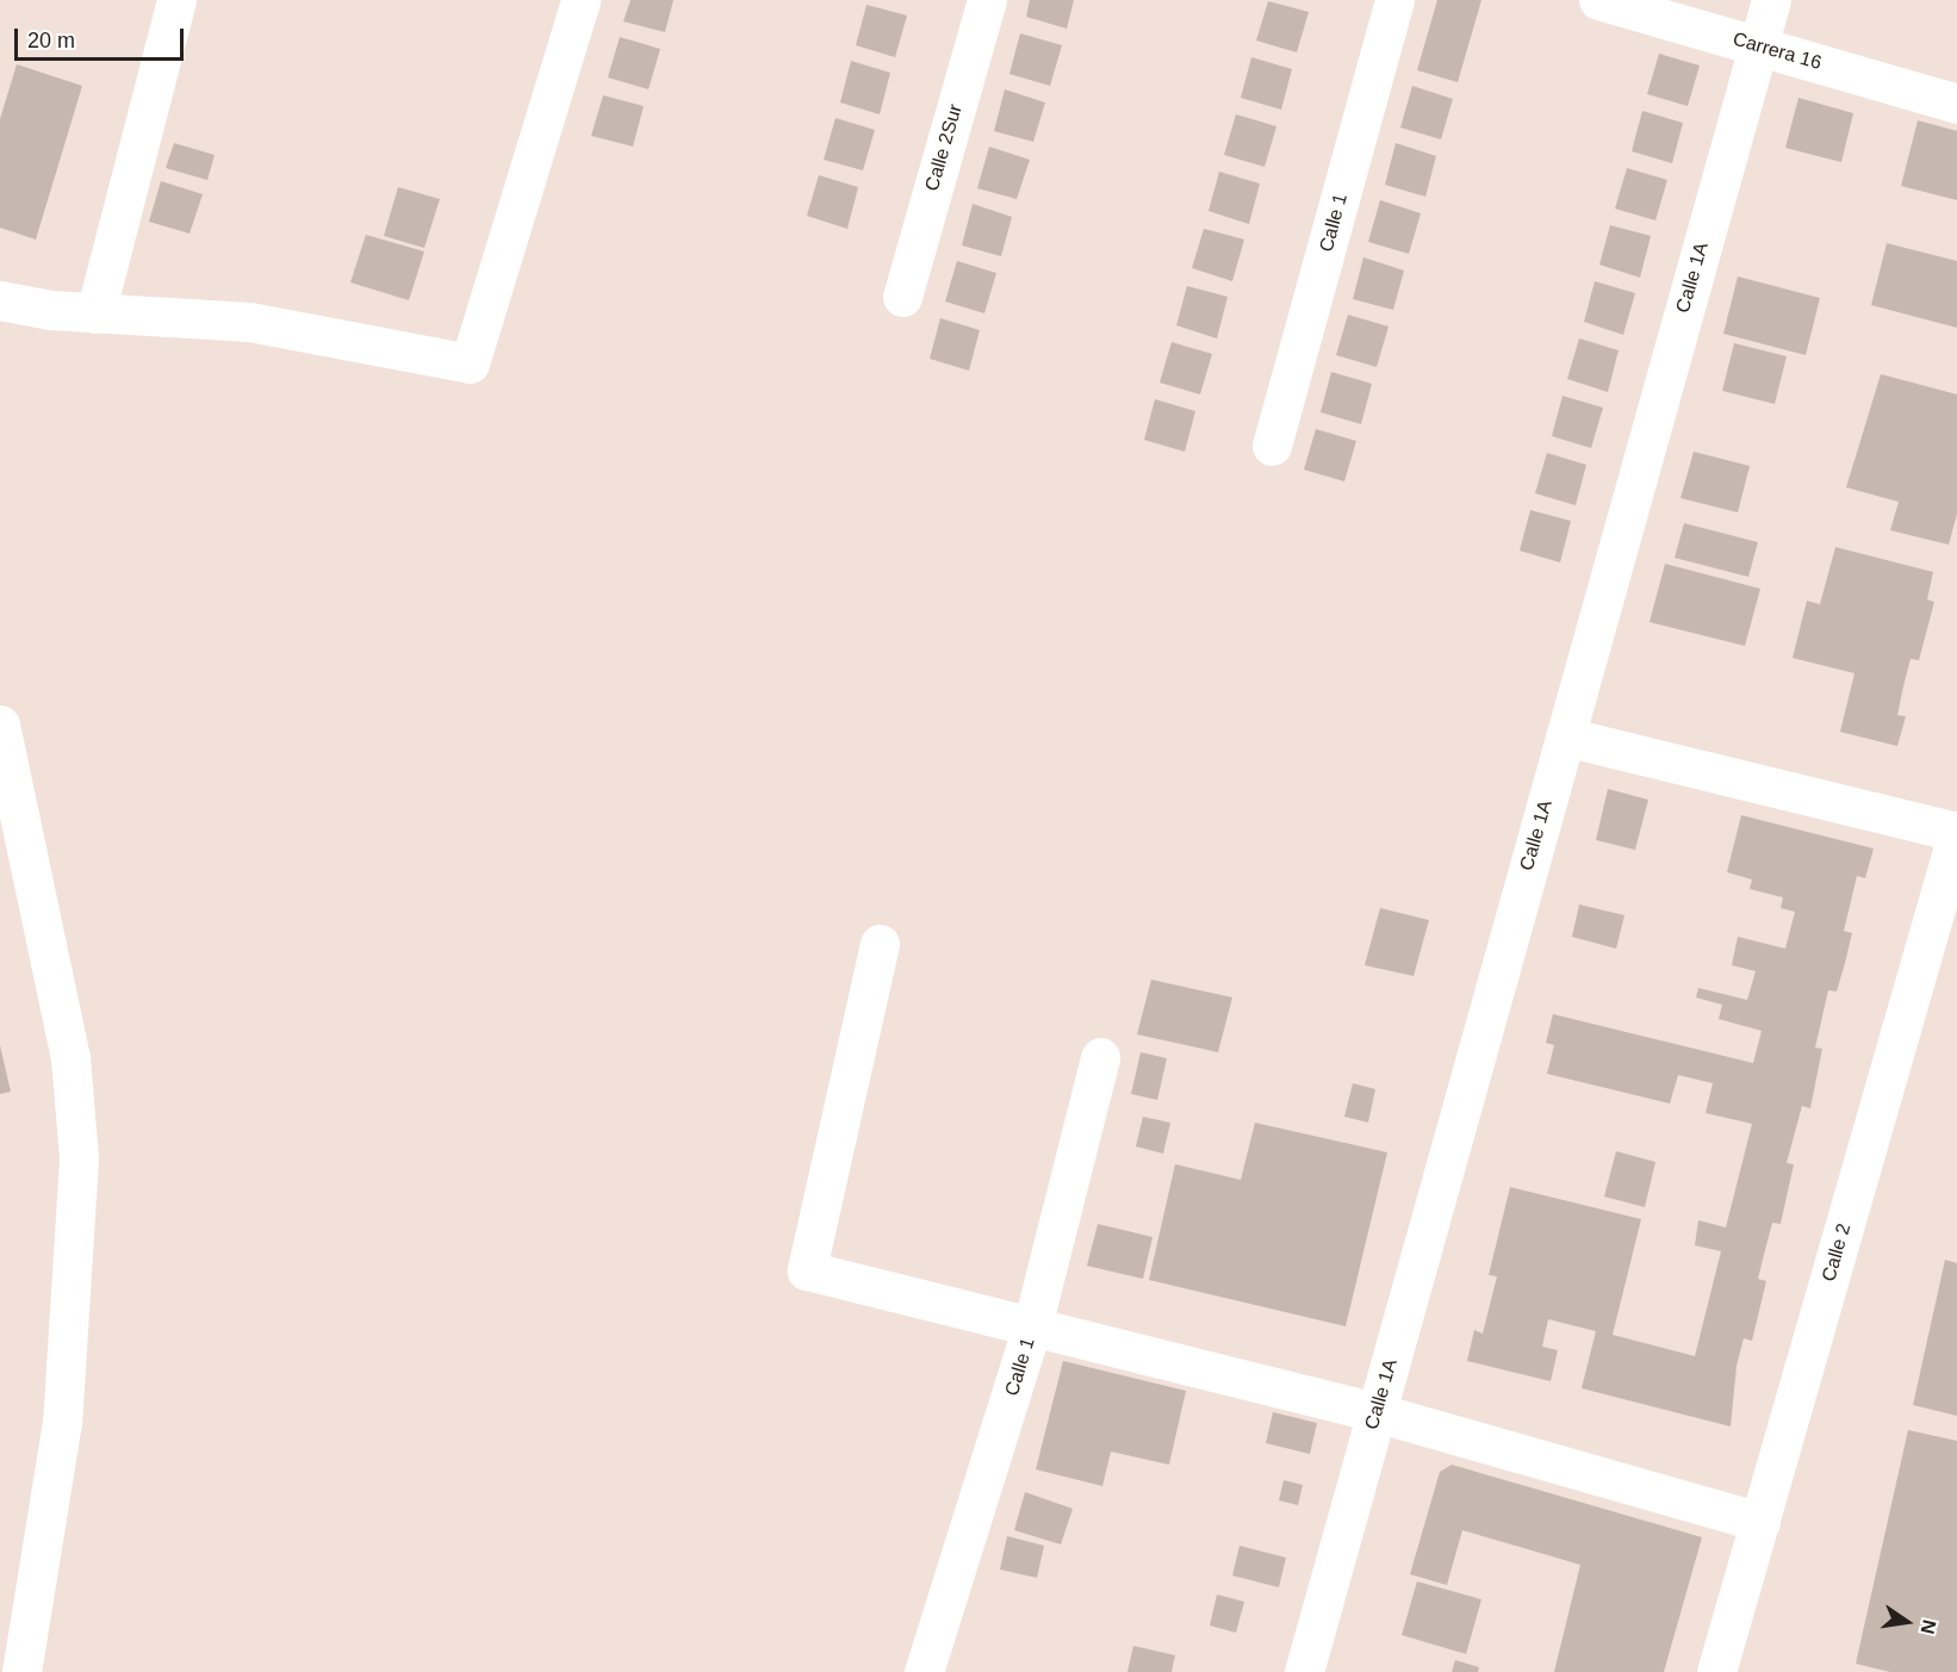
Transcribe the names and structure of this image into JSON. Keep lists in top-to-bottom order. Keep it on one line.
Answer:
{"streets":{"street":["Carrera 16","Calle 2Sur","Calle 1","Calle 1A","Calle 2"]},"crossings":[["Carrera 16","Calle 1A"]],"scale_bar":"20 m","north":"right"}
